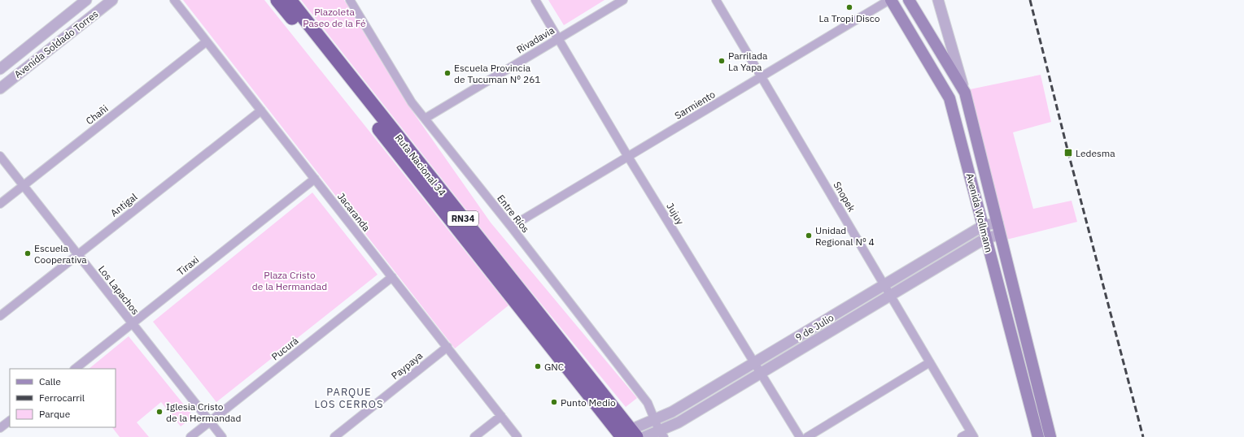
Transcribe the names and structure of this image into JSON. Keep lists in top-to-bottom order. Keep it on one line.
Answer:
{"streets":{"highway":["Ruta Nacional 34","RN34"],"main road":["Avenida Wollmann"],"street":["Rivadavia","Avenida Soldado Torres","Sarmiento","Chañi","Snopek","Antigal","Jacaranda","Entre Ríos","Jujuy","Tiraxi","Los Lapachos","9 de Julio","Pucurá","Paypaya"]},"crossings":[["Rivadavia","Entre Ríos"],["Rivadavia","Jujuy"],["Sarmiento","Snopek"],["Sarmiento","Avenida Wollmann"],["Sarmiento","Entre Ríos"],["Sarmiento","Jujuy"],["Chañi","Jacaranda"],["Chañi","Los Lapachos"],["Ruta Nacional 34","9 de Julio"],["Snopek","9 de Julio"],["Antigal","Jacaranda"],["Antigal","Los Lapachos"],["Jacaranda","Tiraxi"],["Jacaranda","Pucurá"],["Jacaranda","Paypaya"],["Avenida Wollmann","9 de Julio"],["Entre Ríos","9 de Julio"],["Jujuy","9 de Julio"],["Tiraxi","Los Lapachos"],["Los Lapachos","Pucurá"]],"districts":["PARQUE LOS CERROS"],"parks":["Plazoleta Paseo de la Fé","Plaza Cristo de la Hermandad"],"places":{"other":["La Tropi Disco","Parrilada La Yapa","Escuela Provincia de Tucuman Nº 261","Unidad Regional Nº 4","Escuela Cooperativa","GNC","Punto Medio","Iglesia Cristo de la Hermandad"],"transit":["Ledesma"]},"legend":["Calle","Ferrocarril","Parque"]}
